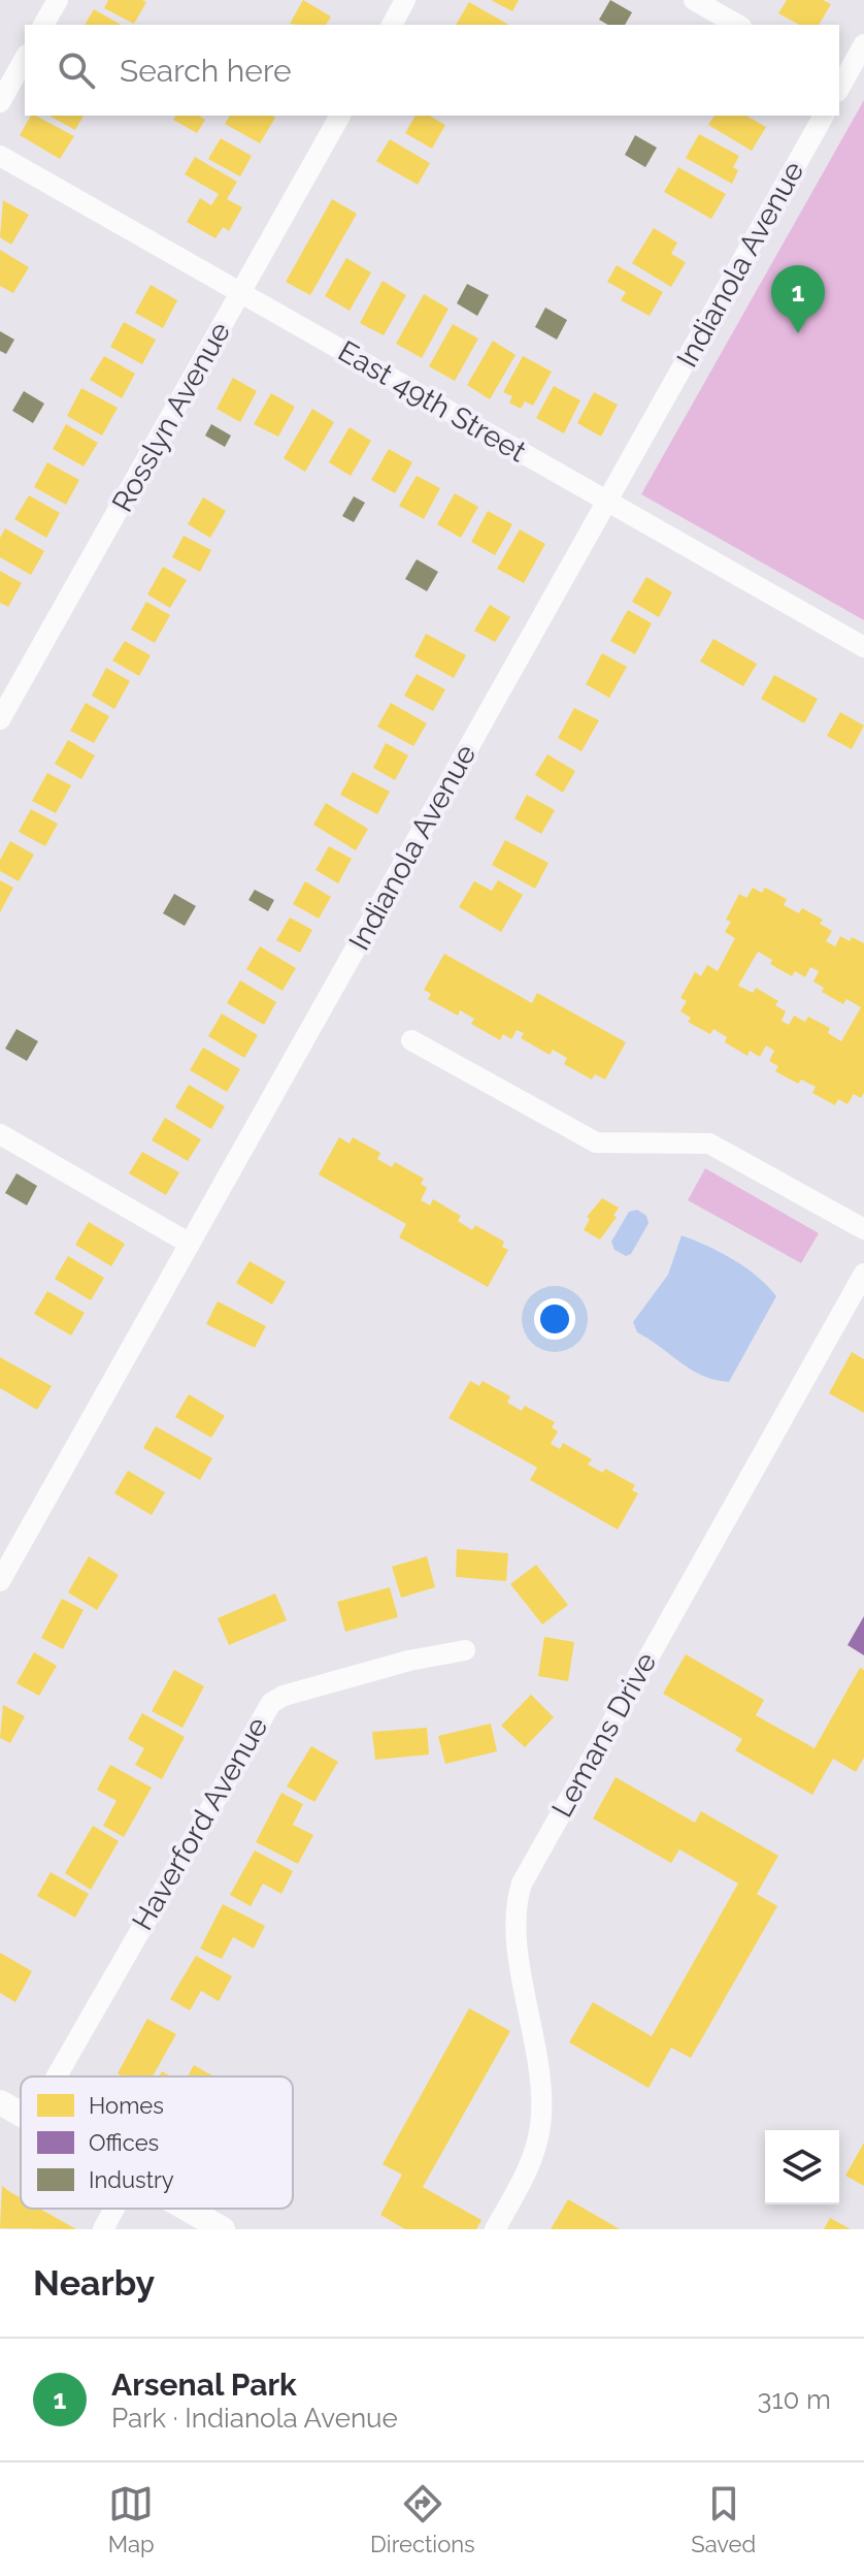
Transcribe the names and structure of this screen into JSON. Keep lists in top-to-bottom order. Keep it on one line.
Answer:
{"streets":{"street":["Indianola Avenue","East 49th Street","Rosslyn Avenue","Lemans Drive","Haverford Avenue"]},"crossings":[["Indianola Avenue","East 49th Street"],["East 49th Street","Rosslyn Avenue"]],"legend":["Homes","Offices","Industry"],"page":{"search":"Search here","pins":"1","heading":"Nearby","list":[{"mark":"1","name":"Arsenal Park","note":"Park · Indianola Avenue","value":"310 m"}],"nav":["Map","Directions","Saved"]}}
